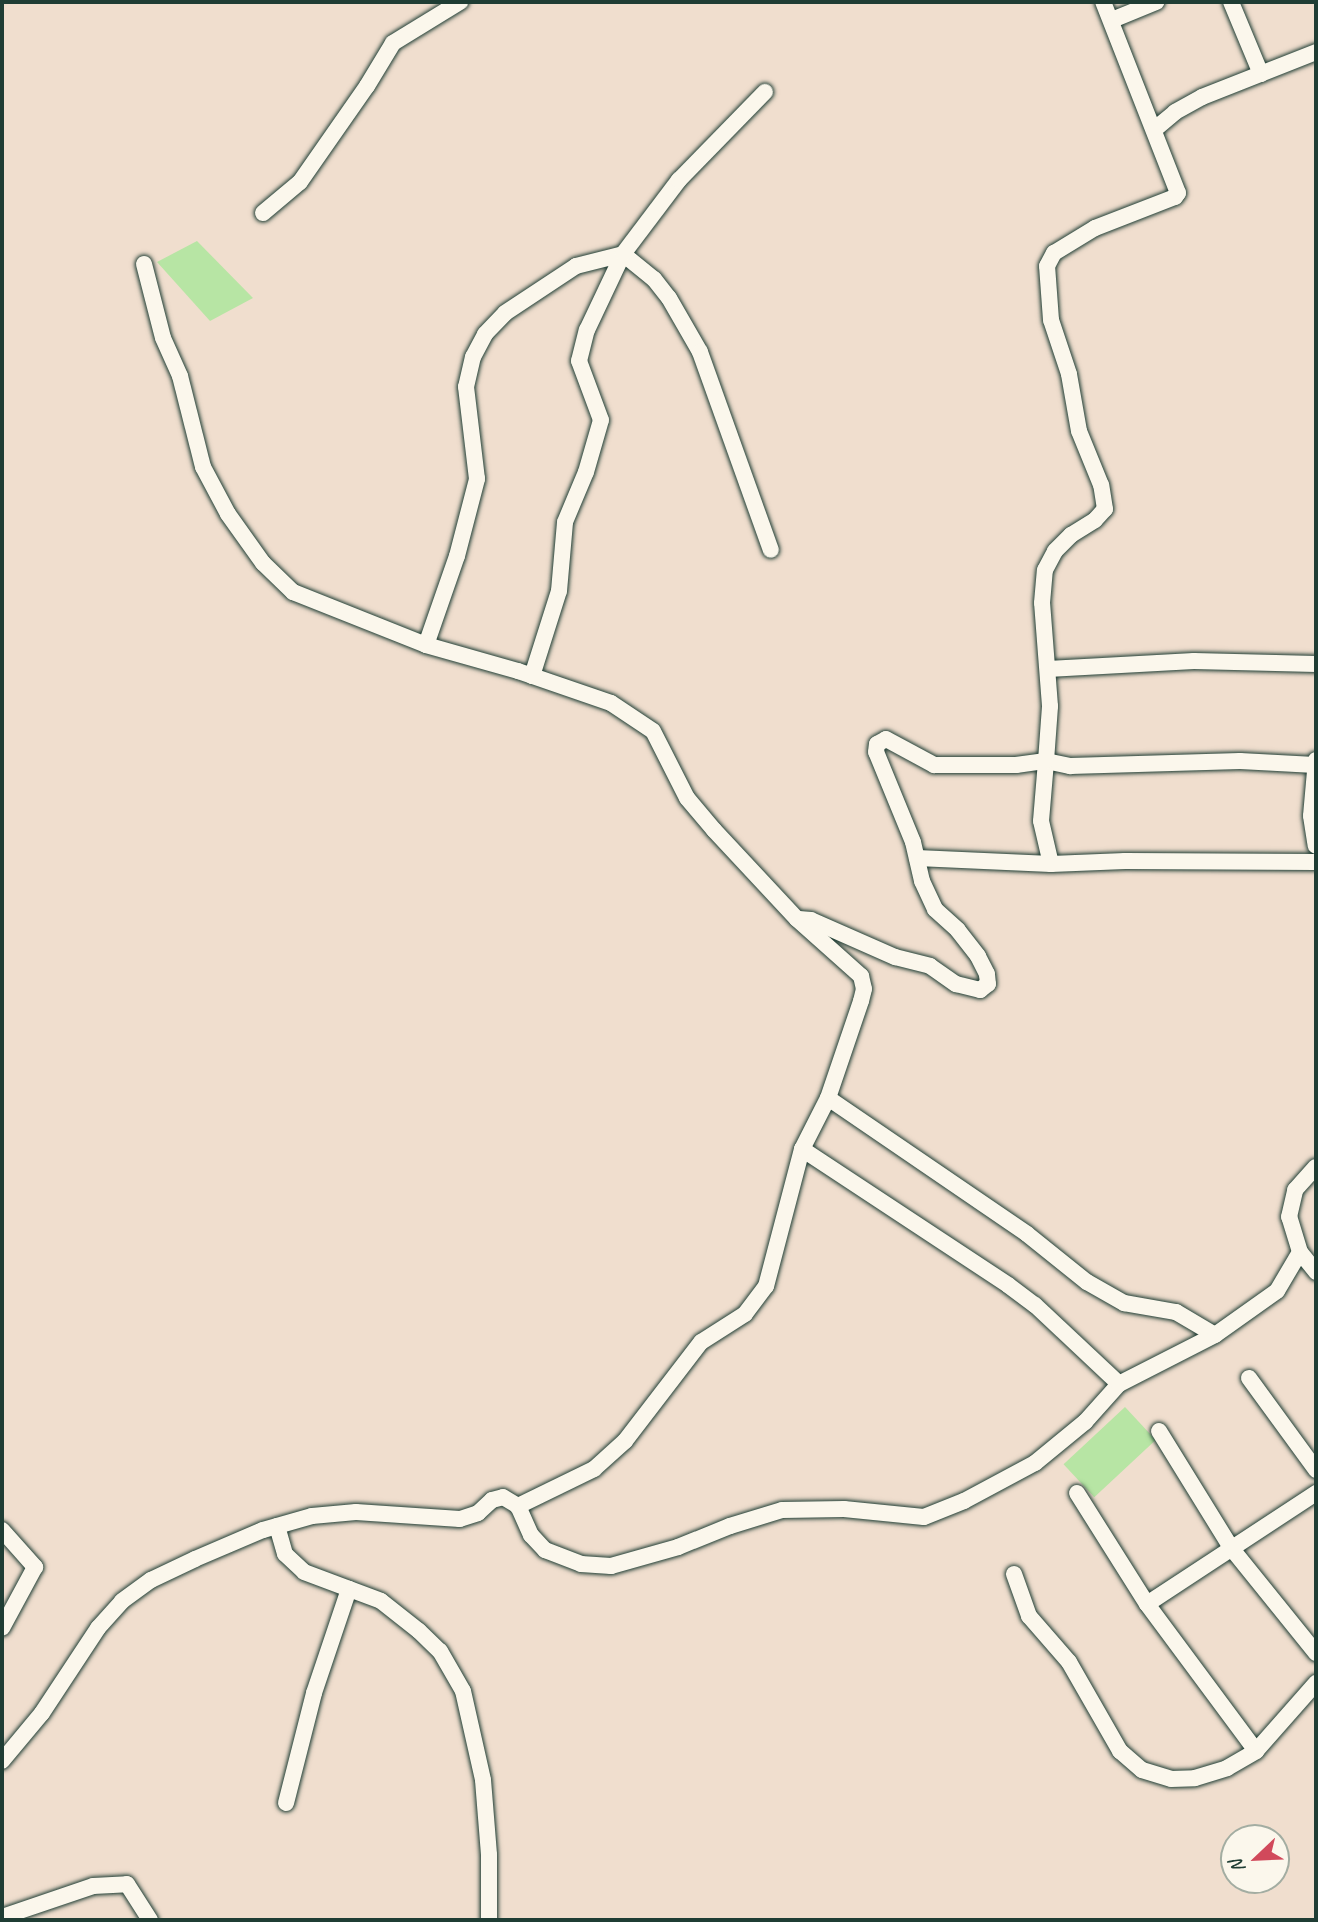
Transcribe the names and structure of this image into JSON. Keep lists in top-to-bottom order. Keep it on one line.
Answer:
{"north":"bottom left"}
